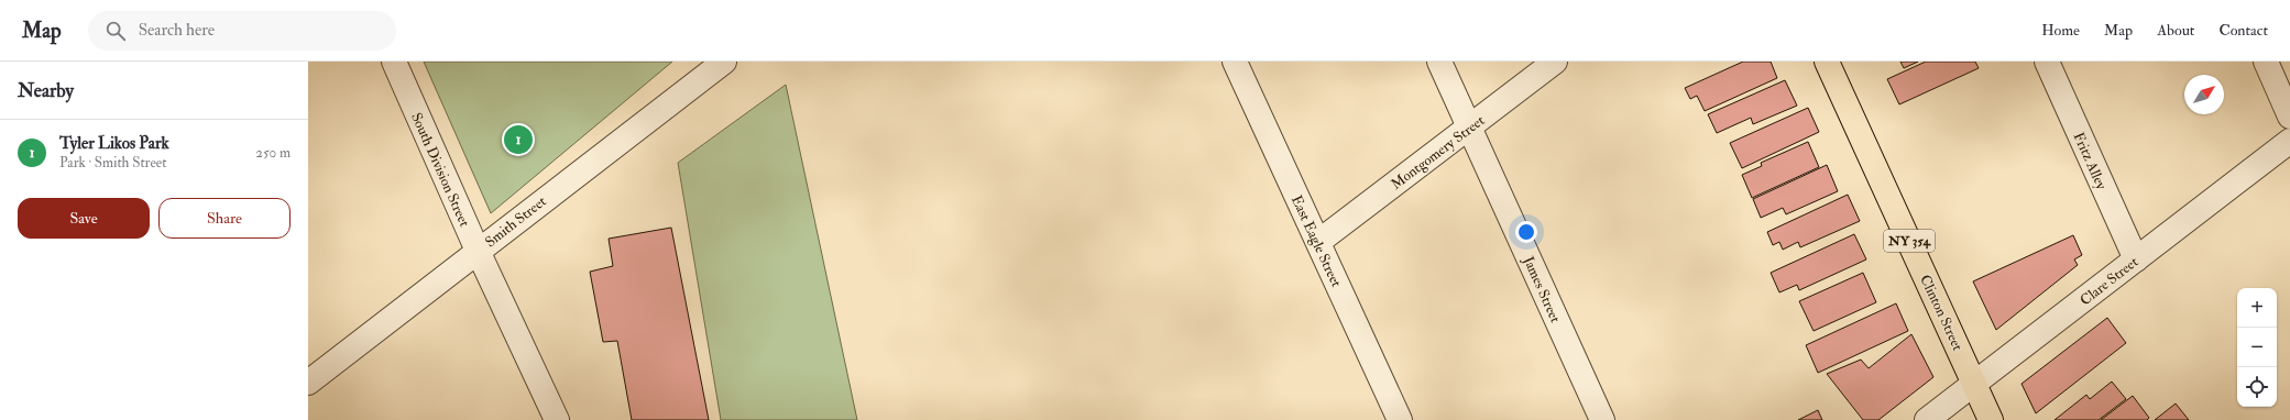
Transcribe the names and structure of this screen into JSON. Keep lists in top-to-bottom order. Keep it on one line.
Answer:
{"streets":{"main road":["NY 354","Clinton Street"],"street":["Montgomery Street","Fritz Alley","South Division Street","Smith Street","East Eagle Street","Clare Street","James Street"]},"crossings":[["Montgomery Street","East Eagle Street"],["Montgomery Street","James Street"],["Fritz Alley","Clare Street"],["South Division Street","Smith Street"],["Clare Street","Clinton Street"]],"north":"top right","page":{"header":"Map","search":"Search here","nav":["Home","Map","About","Contact"],"heading":"Nearby","list":[{"mark":"1","name":"Tyler Likos Park","note":"Park · Smith Street","value":"250 m"}],"pins":"1","buttons":["Save","Share"],"map_buttons":["+","−"]}}
